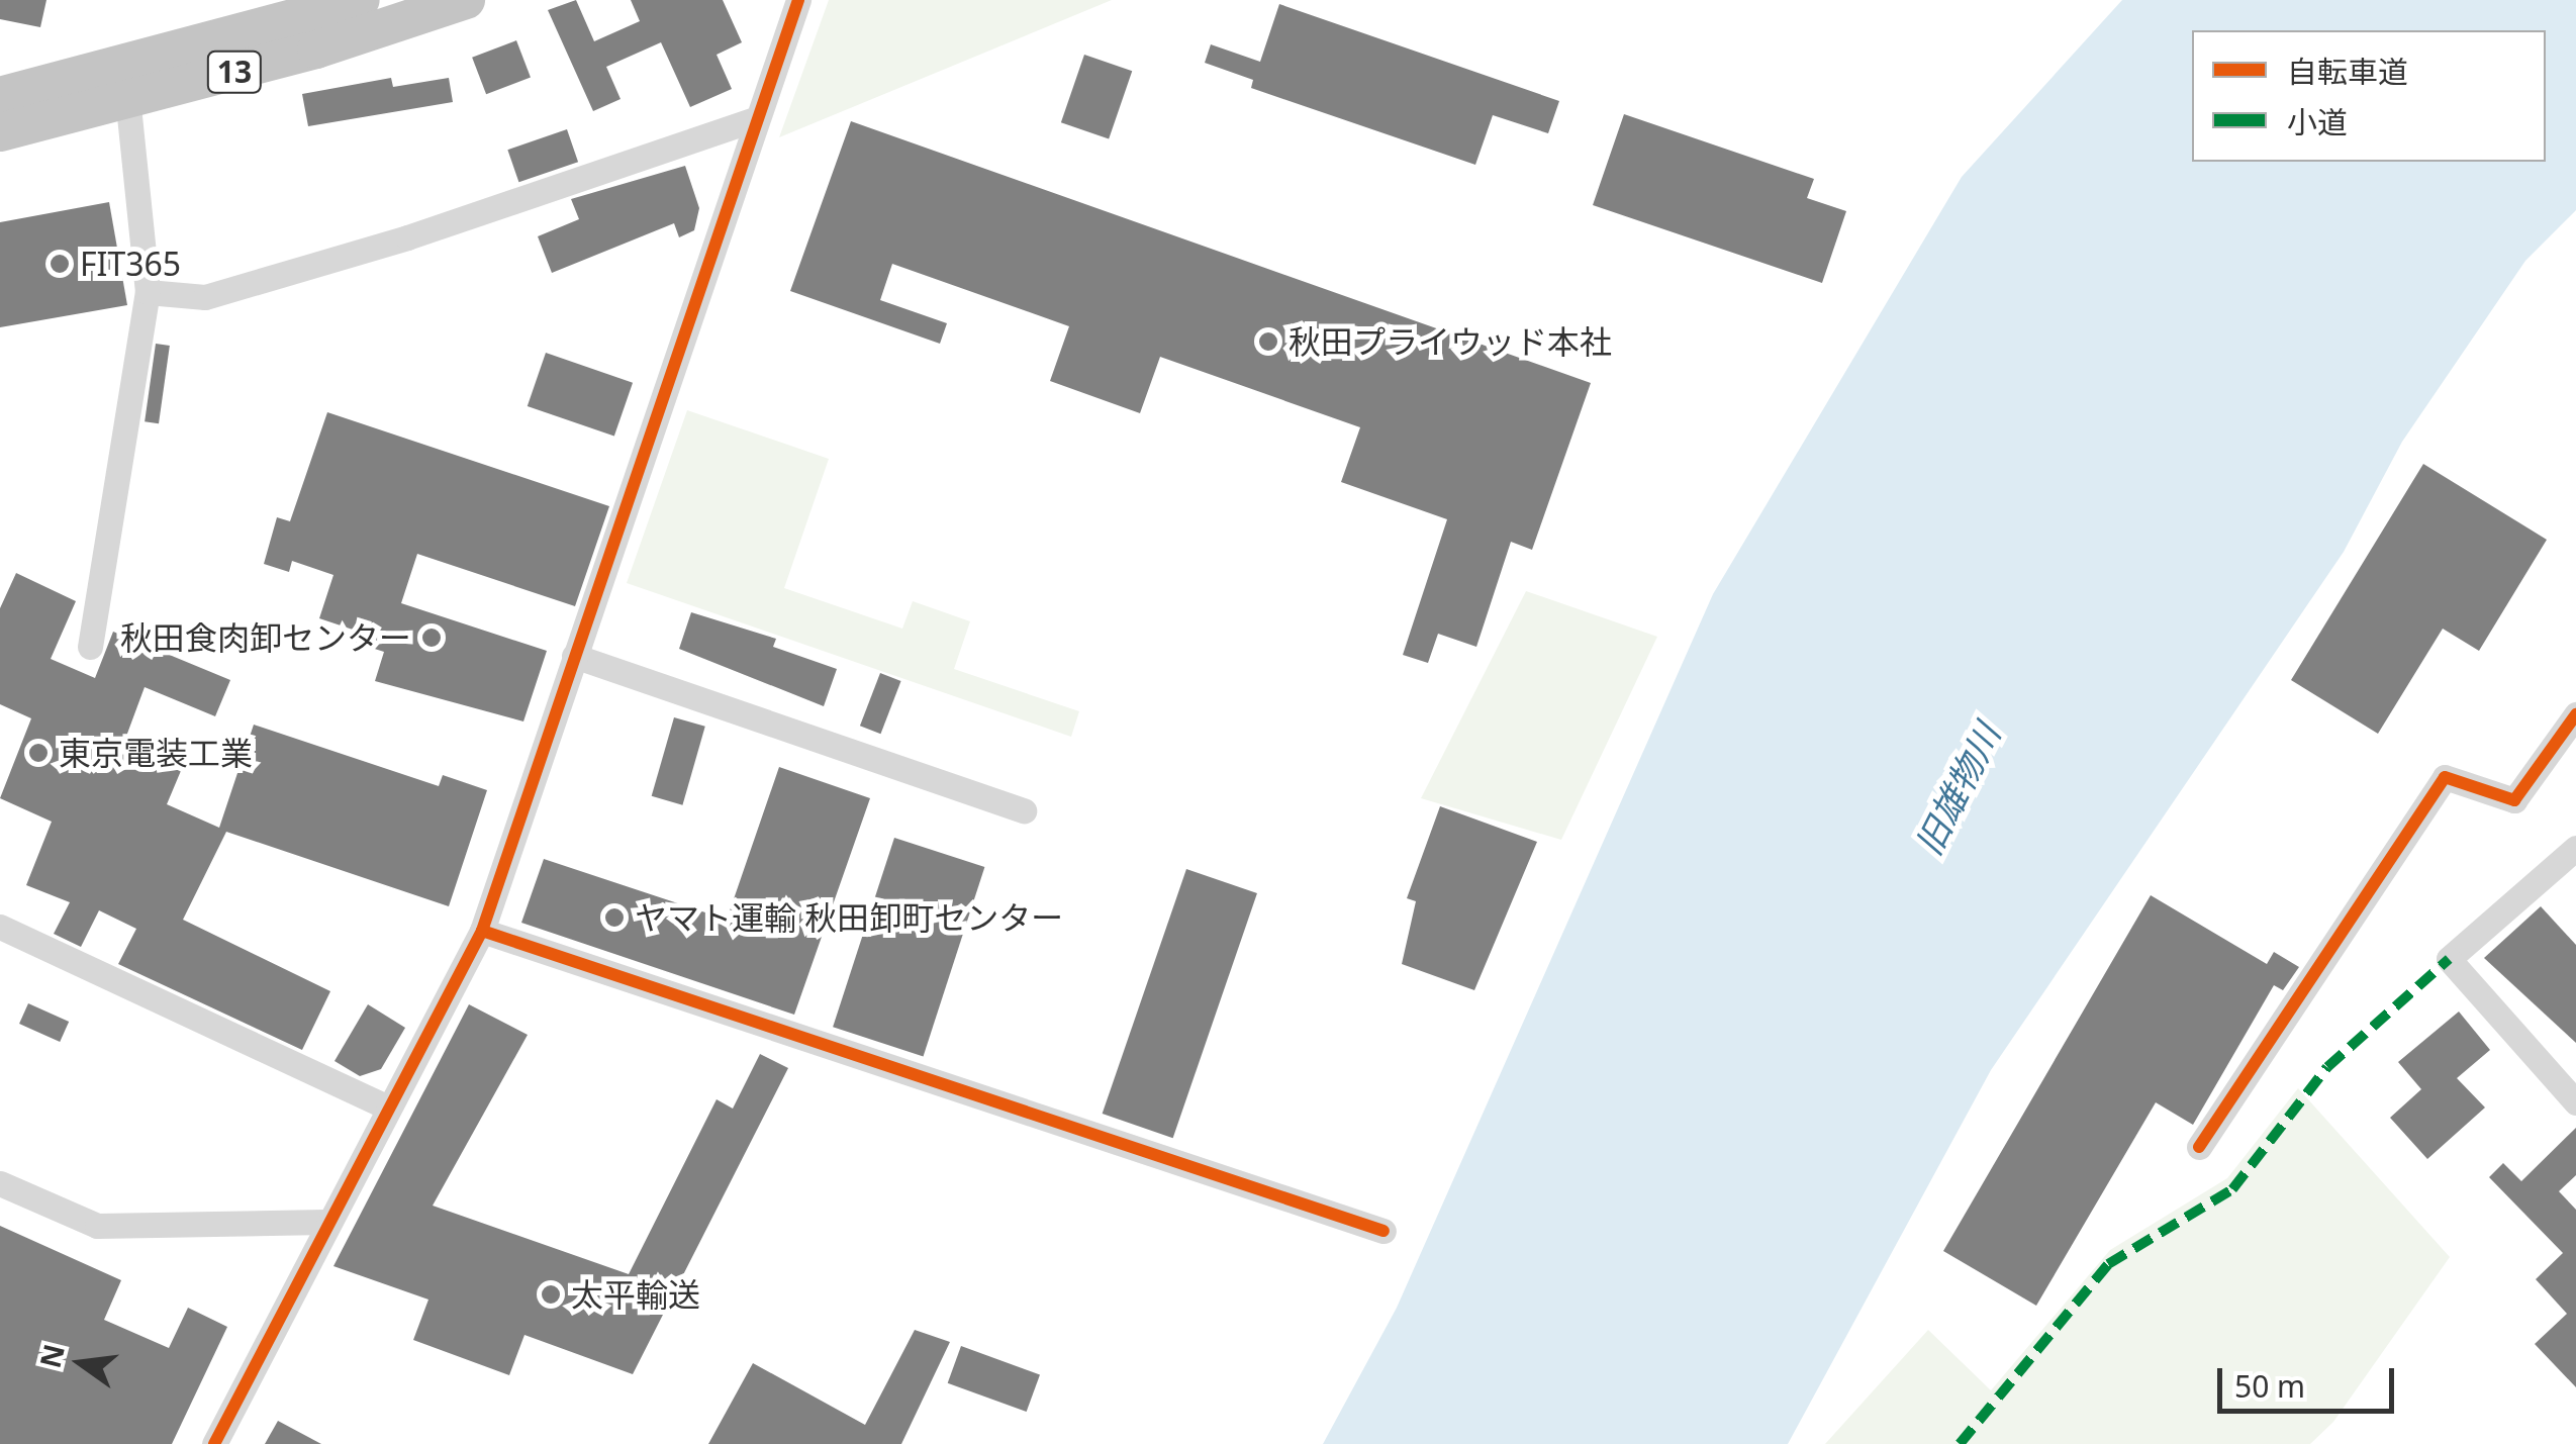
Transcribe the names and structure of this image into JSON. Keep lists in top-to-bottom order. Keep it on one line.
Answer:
{"streets":{"highway":["13"]},"water":["旧雄物川"],"places":["FIT365","秋田プライウッド本社","秋田食肉卸センター","東京電装工業","ヤマト運輸 秋田卸町センター","太平輸送"],"legend":["自転車道","小道"],"scale_bar":"50 m","north":"left"}
